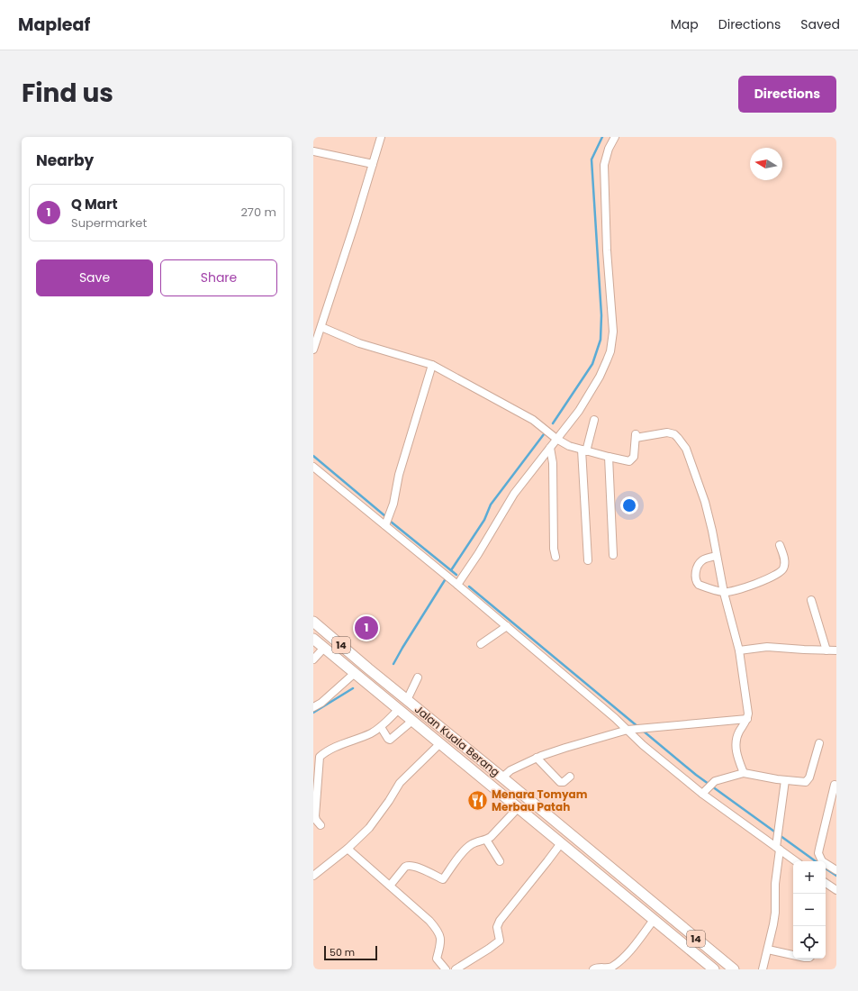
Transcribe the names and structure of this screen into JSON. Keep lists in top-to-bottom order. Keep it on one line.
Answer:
{"streets":{"highway":["14","Jalan Kuala Berang"]},"places":{"restaurant":["Menara Tomyam Merbau Patah"]},"scale_bar":"50 m","north":"left","page":{"header":"Mapleaf","nav":["Map","Directions","Saved"],"title":"Find us","buttons":["Directions",["Save","Share"]],"heading":"Nearby","list":[{"mark":"1","name":"Q Mart","note":"Supermarket","value":"270 m"}],"pins":"1","map_buttons":["+","−"],"scale":"50 m"}}
